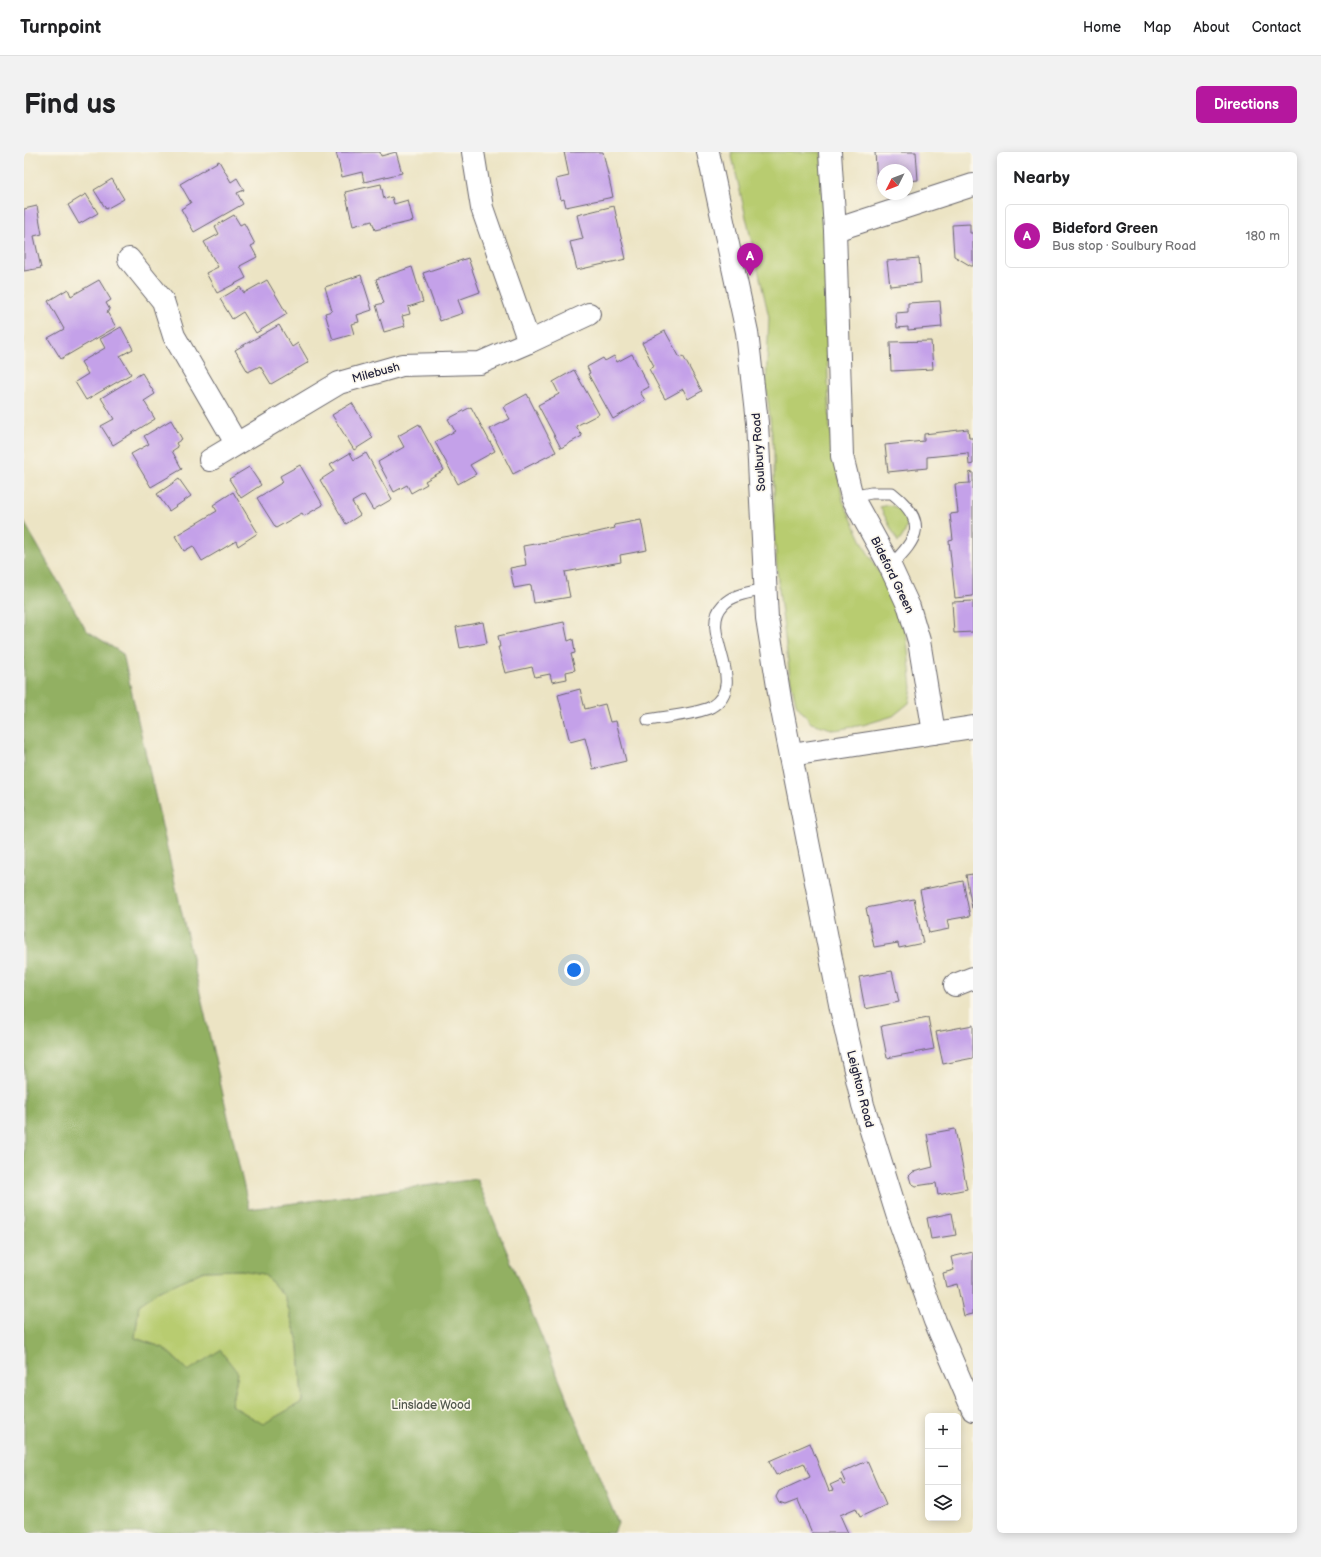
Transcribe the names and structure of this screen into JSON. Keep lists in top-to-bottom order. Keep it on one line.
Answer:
{"streets":{"street":["Milebush","Soulbury Road","Bideford Green","Leighton Road"]},"crossings":[["Soulbury Road","Leighton Road"]],"parks":["Linslade Wood"],"north":"bottom left","page":{"header":"Turnpoint","nav":["Home","Map","About","Contact"],"buttons":"Directions","title":"Find us","heading":"Nearby","list":[{"mark":"A","name":"Bideford Green","note":"Bus stop · Soulbury Road","value":"180 m"}],"pins":"A","map_buttons":["+","−"]}}
